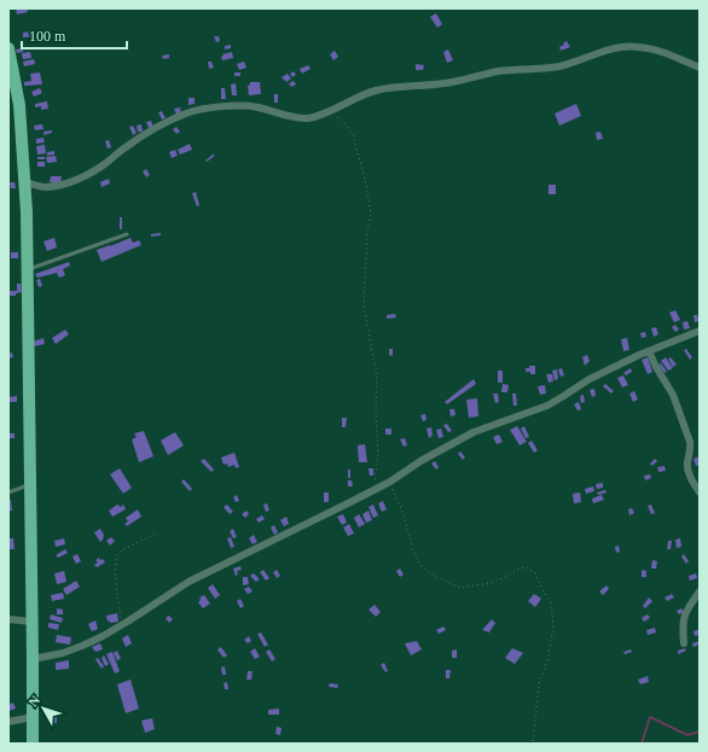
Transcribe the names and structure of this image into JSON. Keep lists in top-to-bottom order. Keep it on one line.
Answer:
{"scale_bar":"100 m","north":"top left"}
